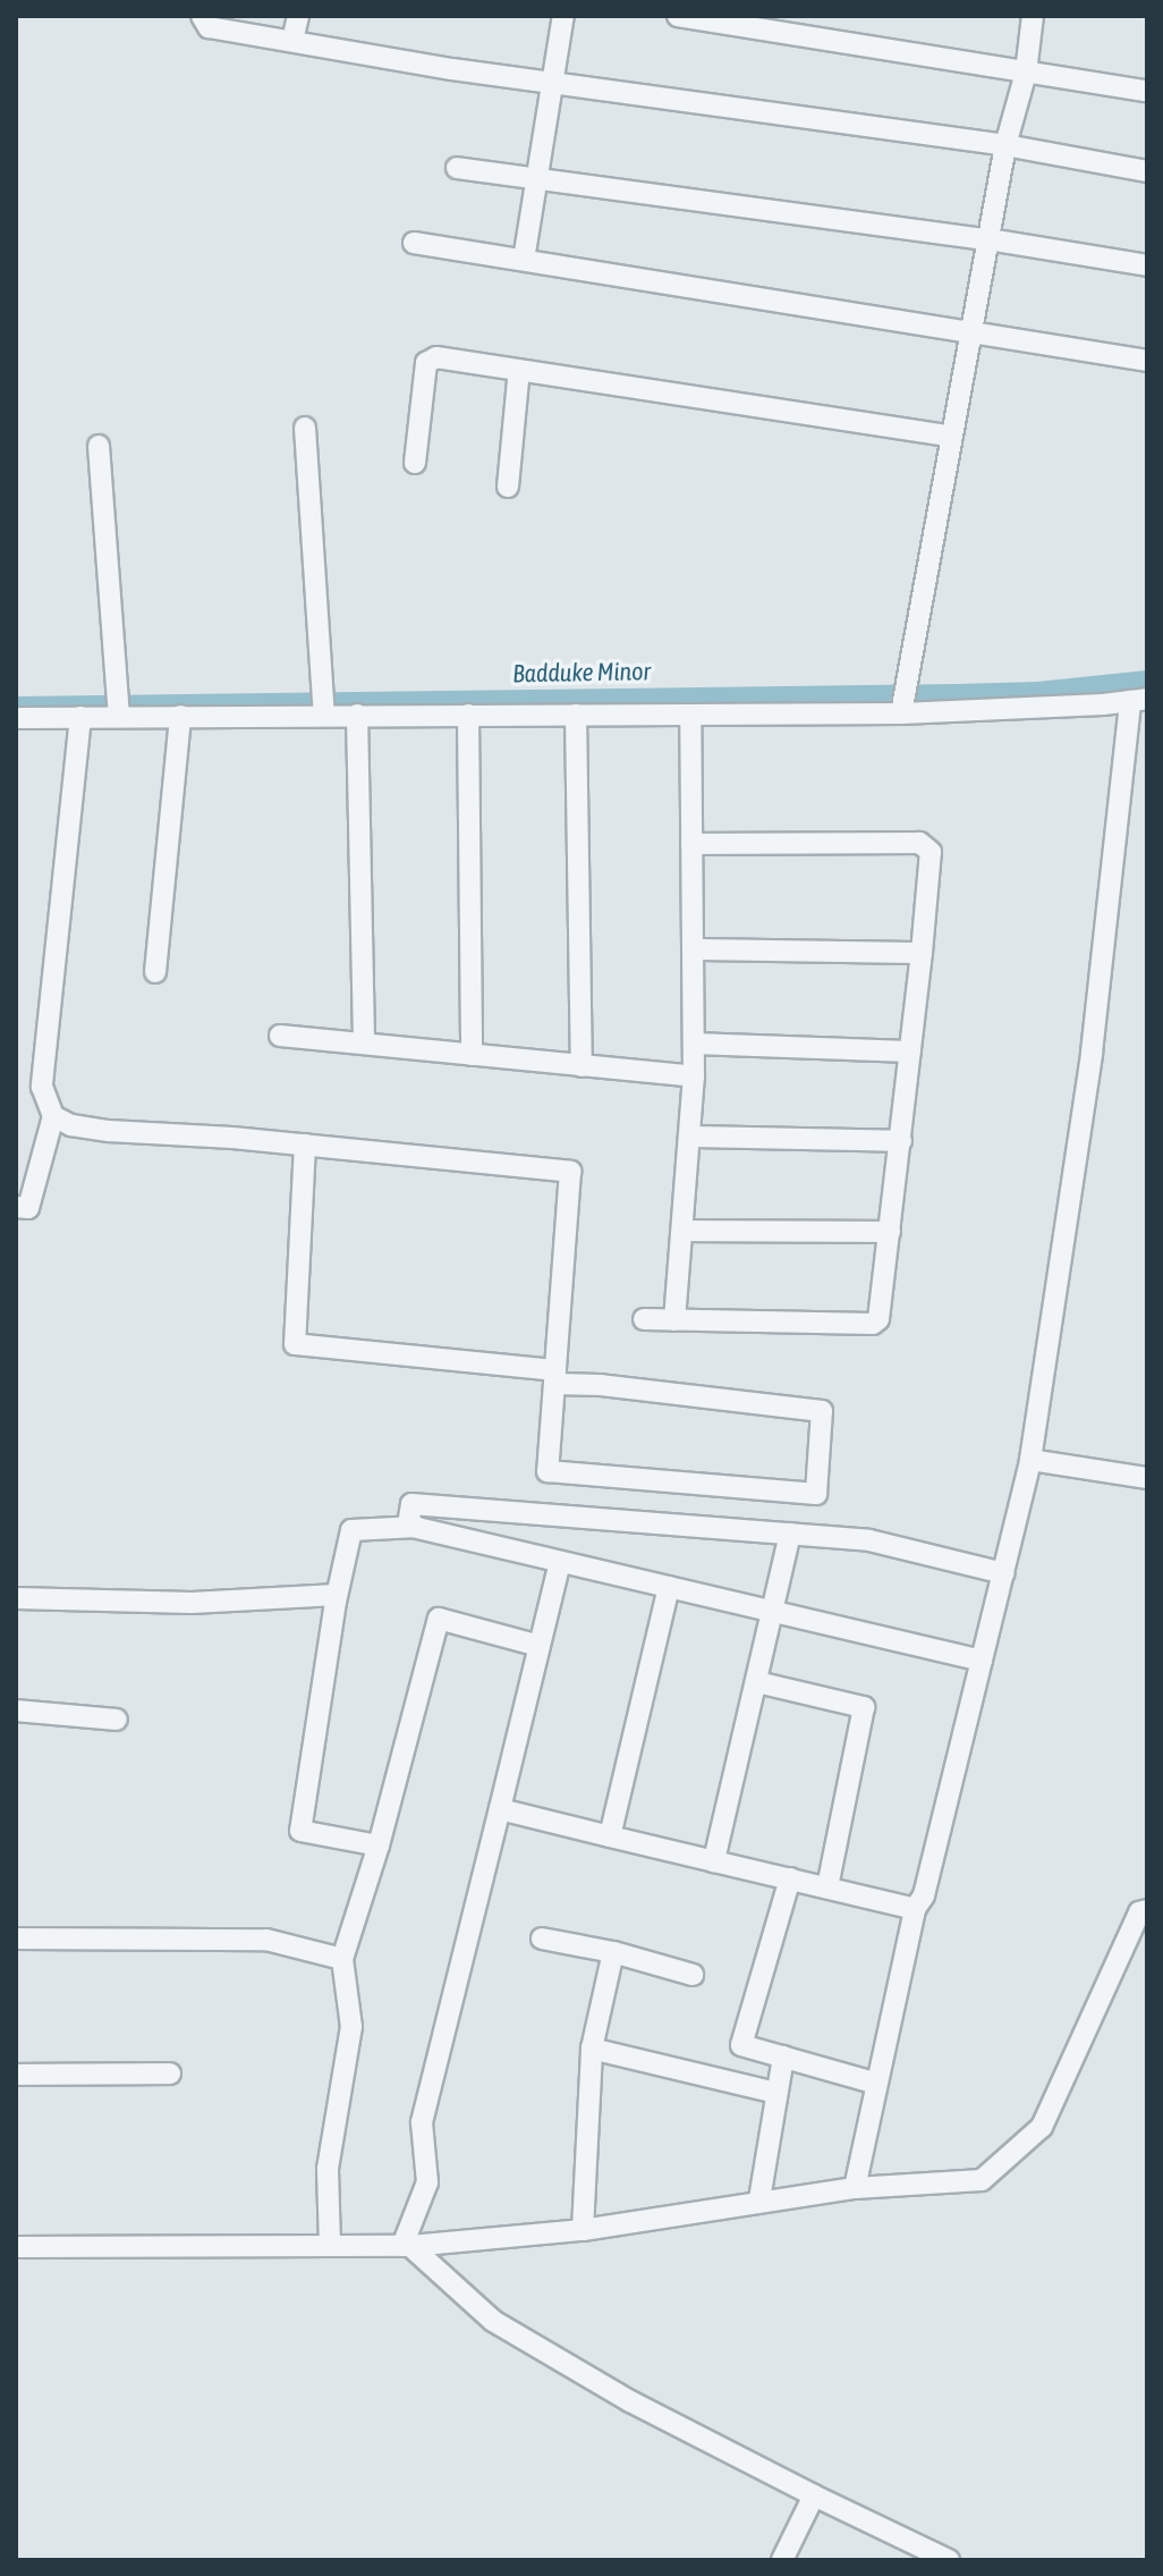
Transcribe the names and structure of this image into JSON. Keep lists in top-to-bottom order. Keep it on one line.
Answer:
{"water":["Badduke Minor"]}
